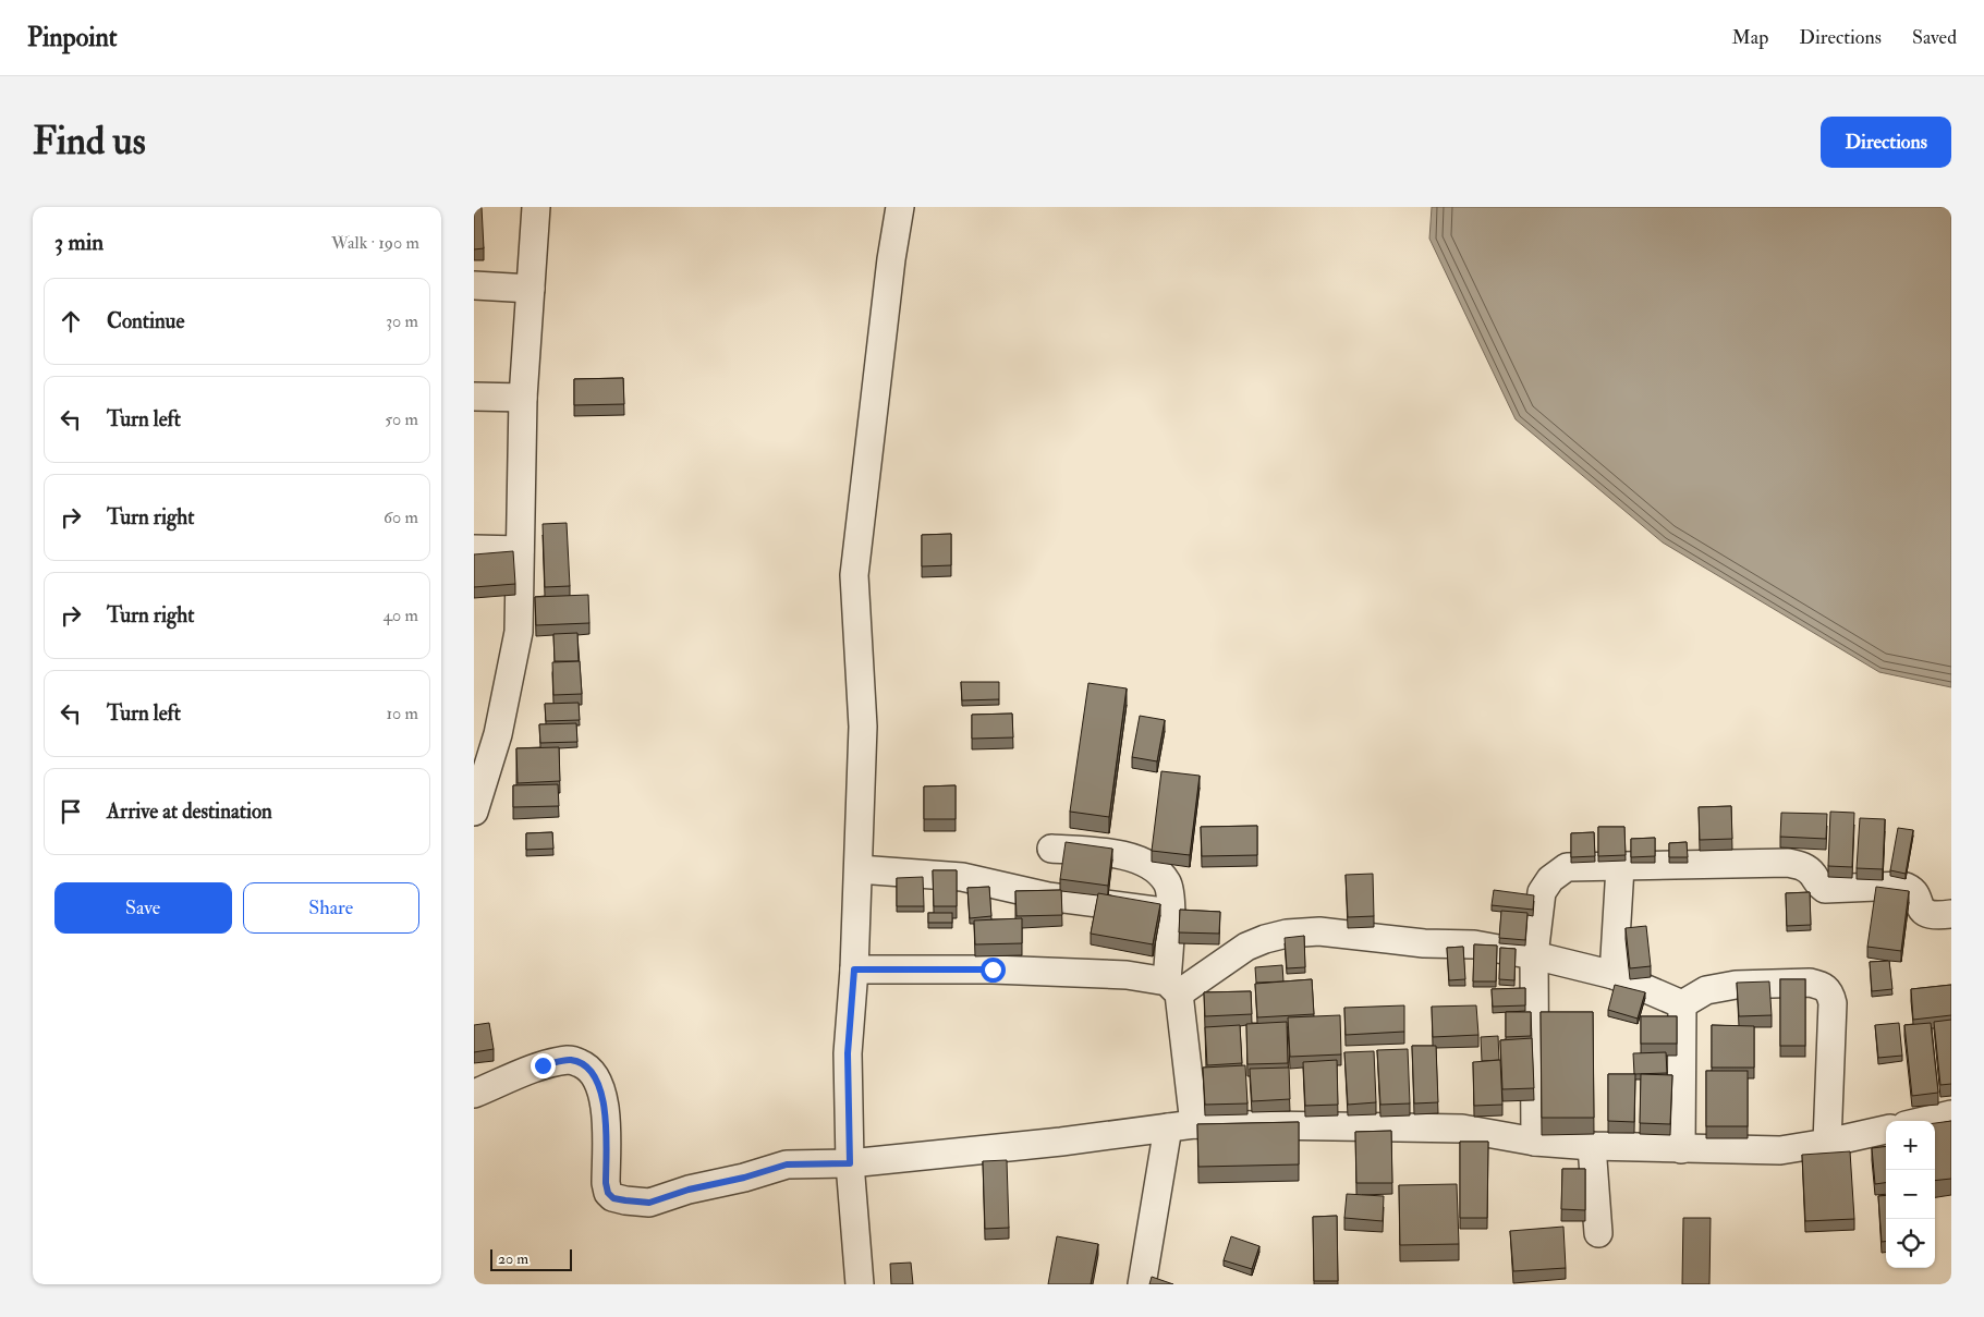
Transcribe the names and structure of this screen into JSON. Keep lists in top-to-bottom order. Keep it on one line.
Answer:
{"scale_bar":"20 m","page":{"header":"Pinpoint","nav":["Map","Directions","Saved"],"buttons":["Directions",["Save","Share"]],"title":"Find us","heading":["3 min","Walk · 190 m"],"list":[["Continue","30 m"],["Turn left","50 m"],["Turn right","60 m"],["Turn right","40 m"],["Turn left","10 m"],"Arrive at destination"],"map_buttons":["+","−"],"scale":"20 m"}}
